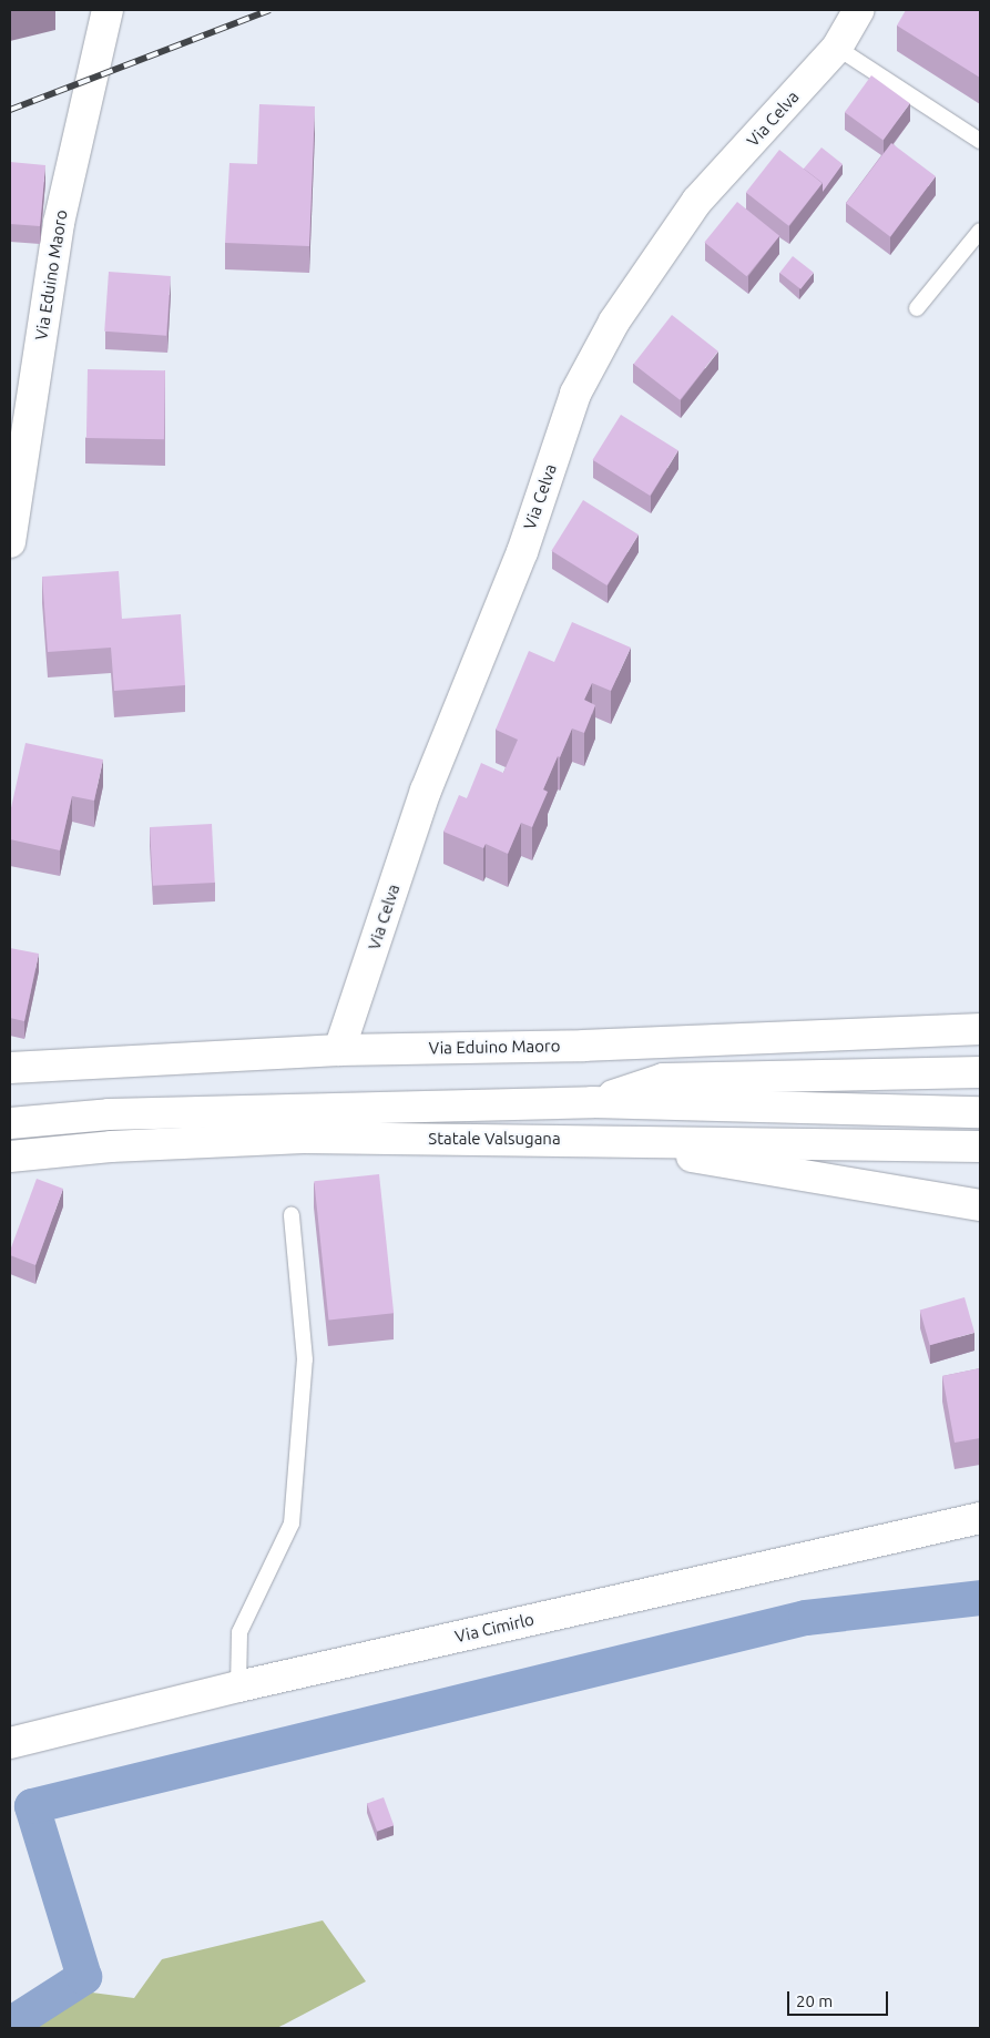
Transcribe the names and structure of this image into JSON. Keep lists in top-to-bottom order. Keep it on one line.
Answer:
{"streets":{"main road":["Via Celva","Via Eduino Maoro","Statale Valsugana","Via Cimirlo"]},"crossings":[["Via Celva","Via Eduino Maoro"]],"scale_bar":"20 m"}
